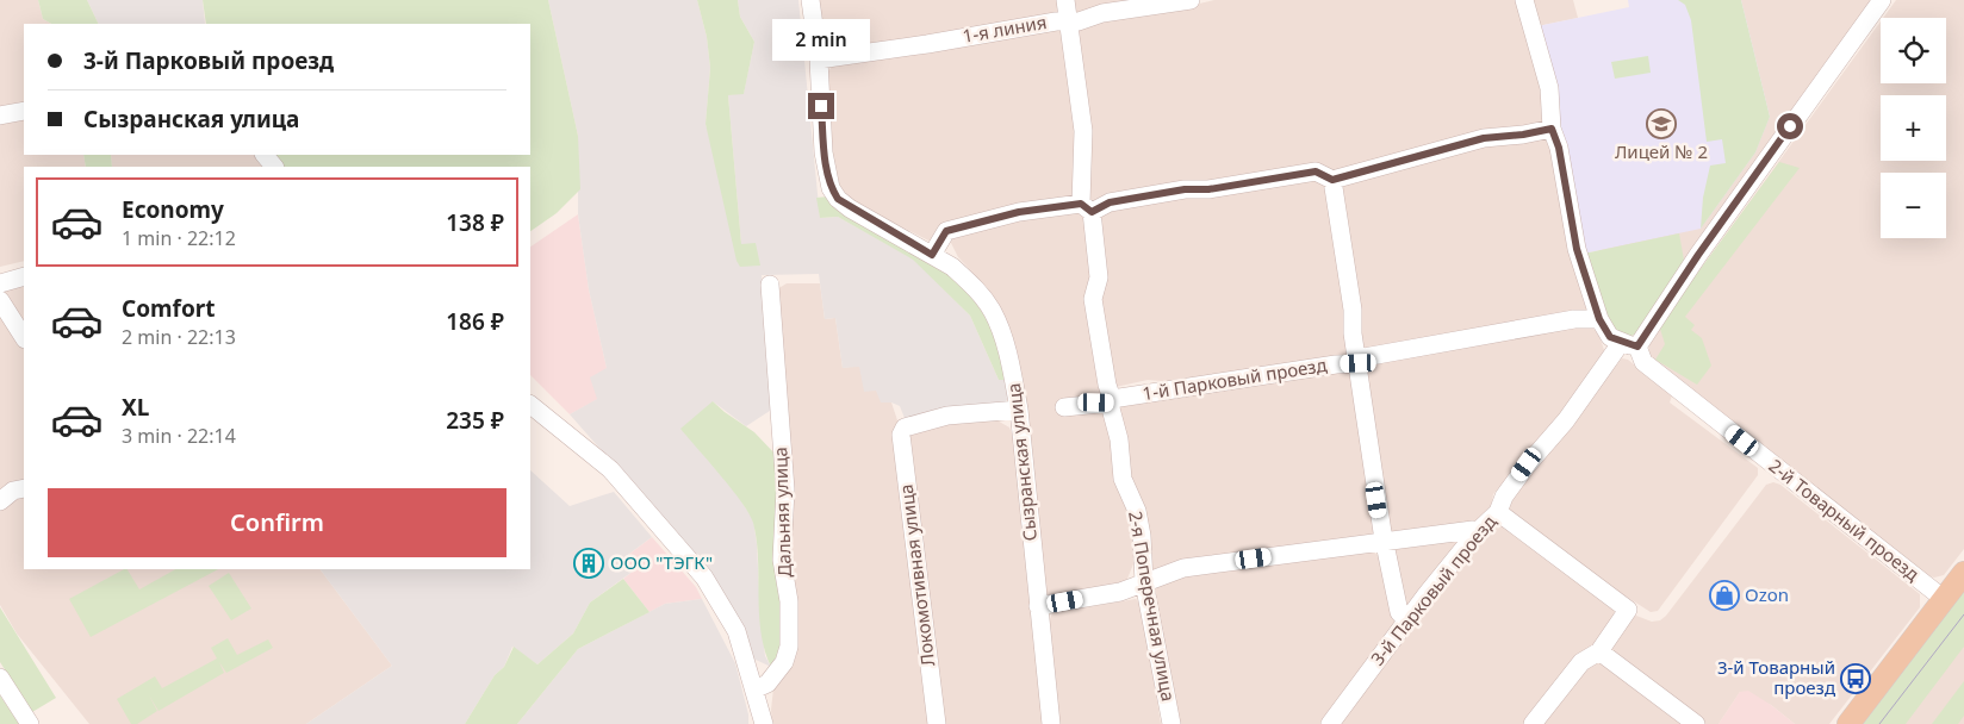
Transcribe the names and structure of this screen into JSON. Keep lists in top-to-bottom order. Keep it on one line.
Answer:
{"streets":{"street":["1-я линия","1-й Парковый проезд","Сызранская улица","Дальняя улица","2-й Товарный проезд","Локомотивная улица","3-й Парковый проезд","2-я Поперечная улица"]},"crossings":[["1-я линия","Сызранская улица"],["1-я линия","2-я Поперечная улица"],["1-й Парковый проезд","2-й Товарный проезд"],["1-й Парковый проезд","2-я Поперечная улица"],["Сызранская улица","Локомотивная улица"],["2-й Товарный проезд","3-й Парковый проезд"]],"places":{"school or university":["Лицей № 2"],"building":["ООО \"ТЭГК\""],"shop":["Ozon"],"bus stop":["3-й Товарный проезд"]},"page":{"map_buttons":["+","−"],"bubble":"2 min","banner":["3-й Парковый проезд","Сызранская улица"],"list":[{"name":"Economy","note":"1 min · 22:12","value":"138 ₽"},{"name":"Comfort","note":"2 min · 22:13","value":"186 ₽"},{"name":"XL","note":"3 min · 22:14","value":"235 ₽"}],"buttons":"Confirm"}}
